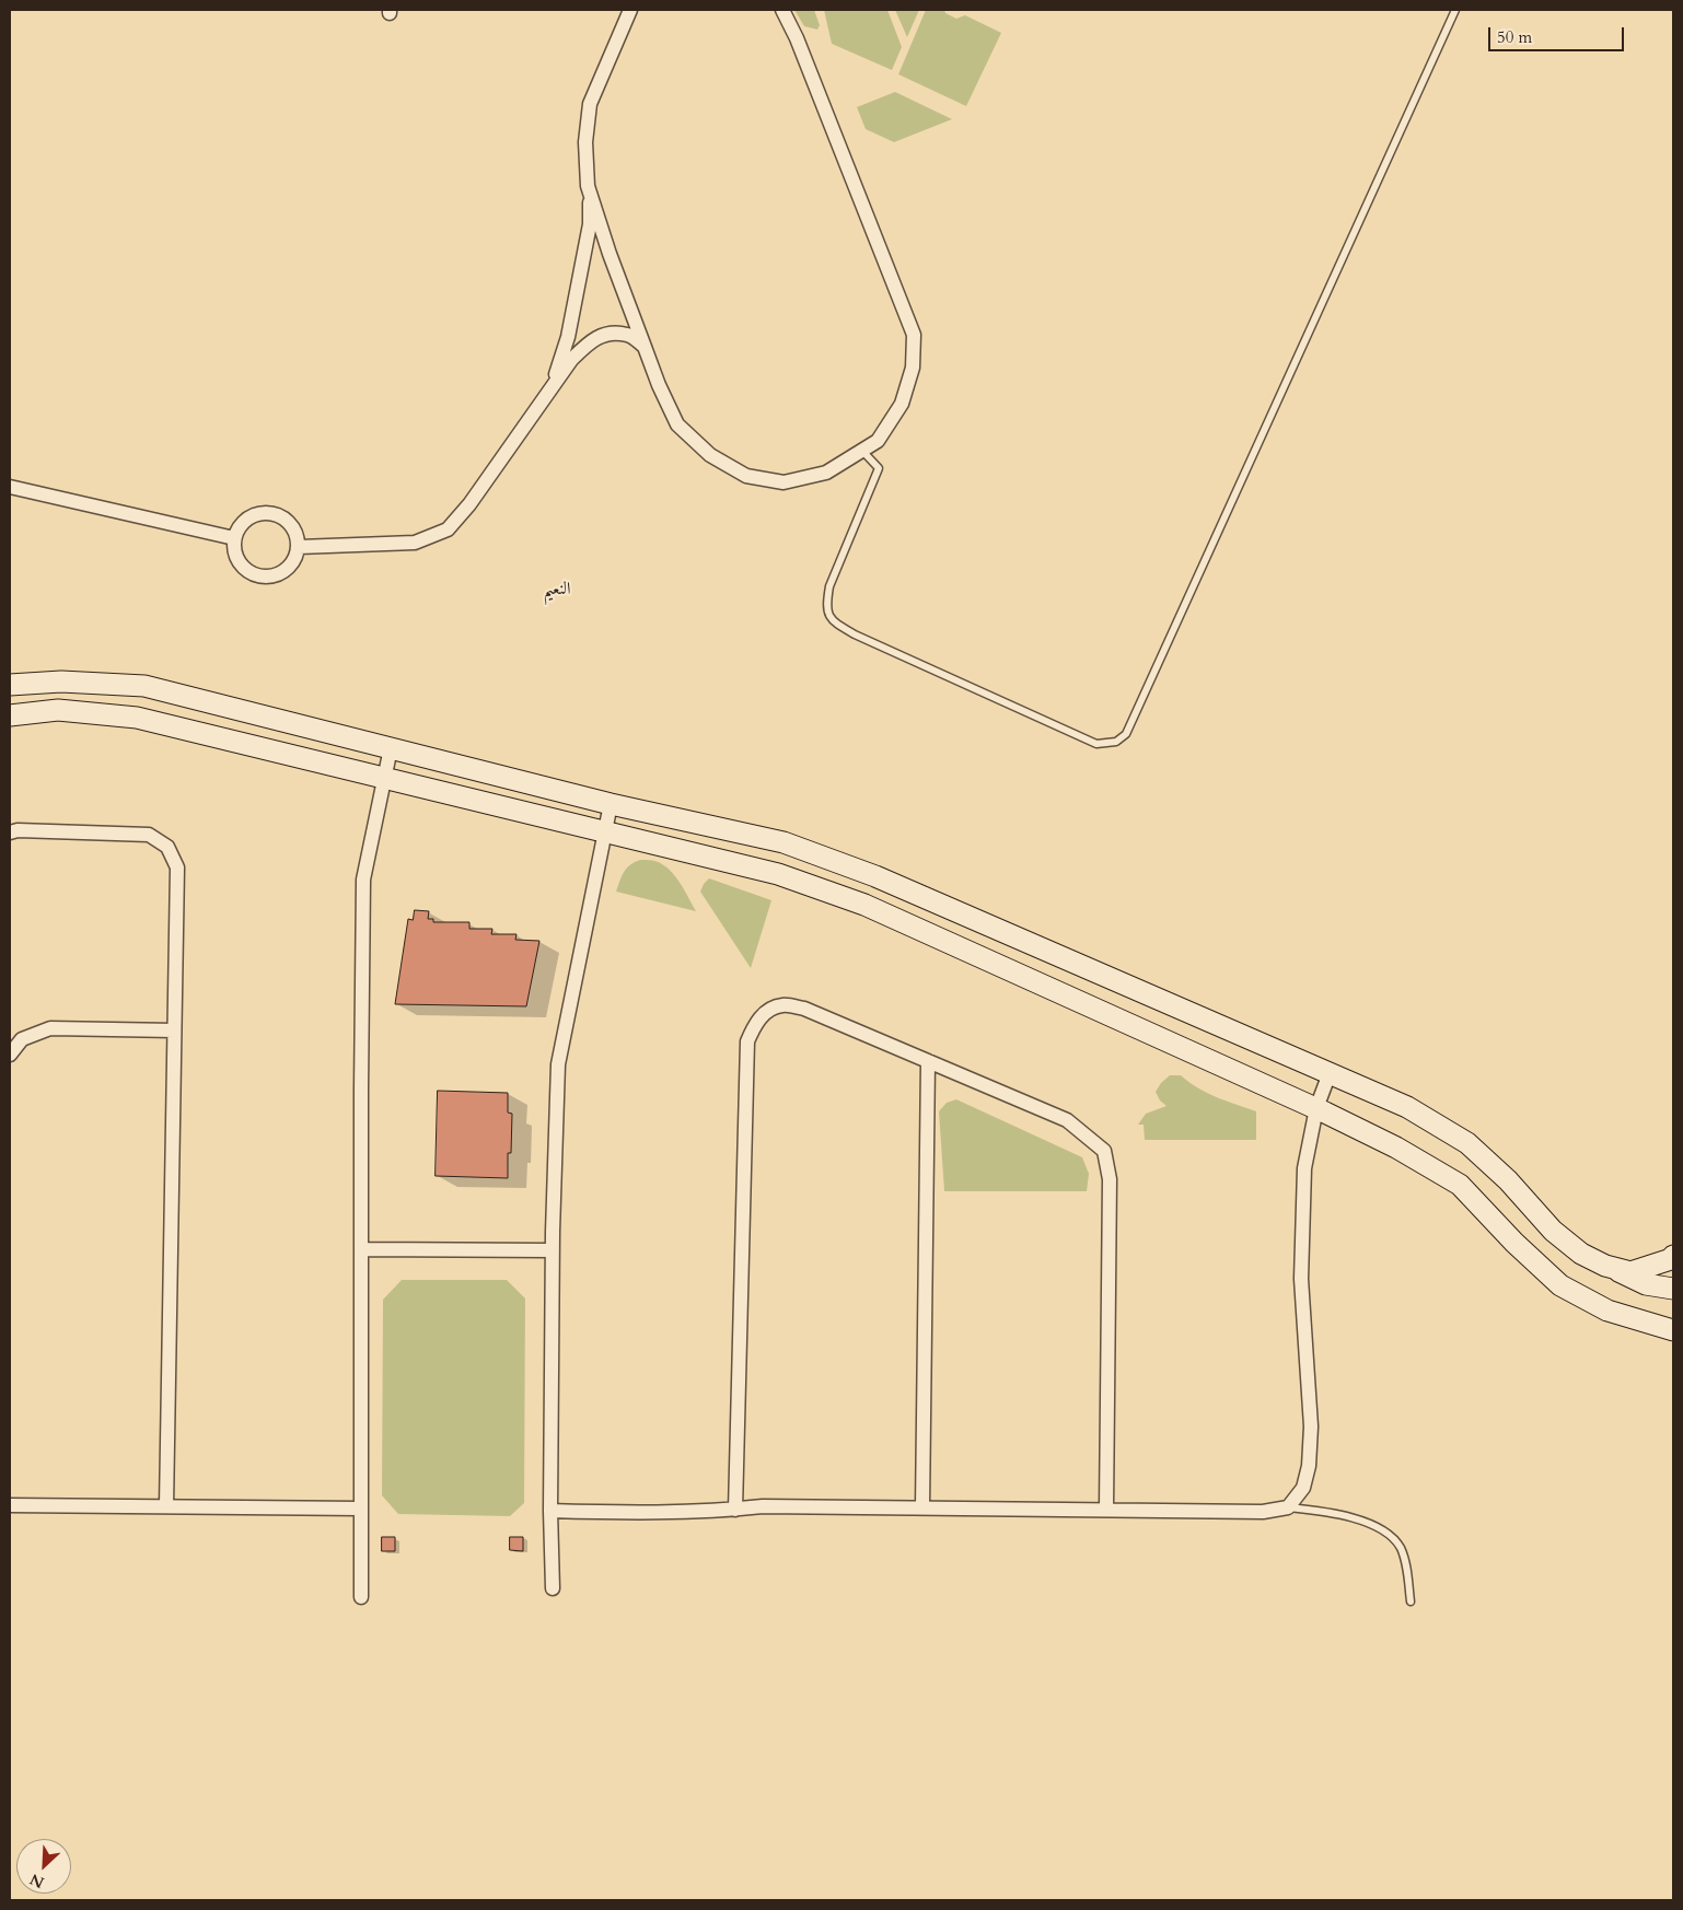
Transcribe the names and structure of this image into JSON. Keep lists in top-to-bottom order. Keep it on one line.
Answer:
{"districts":["النعيم"],"scale_bar":"50 m","north":"bottom left"}
